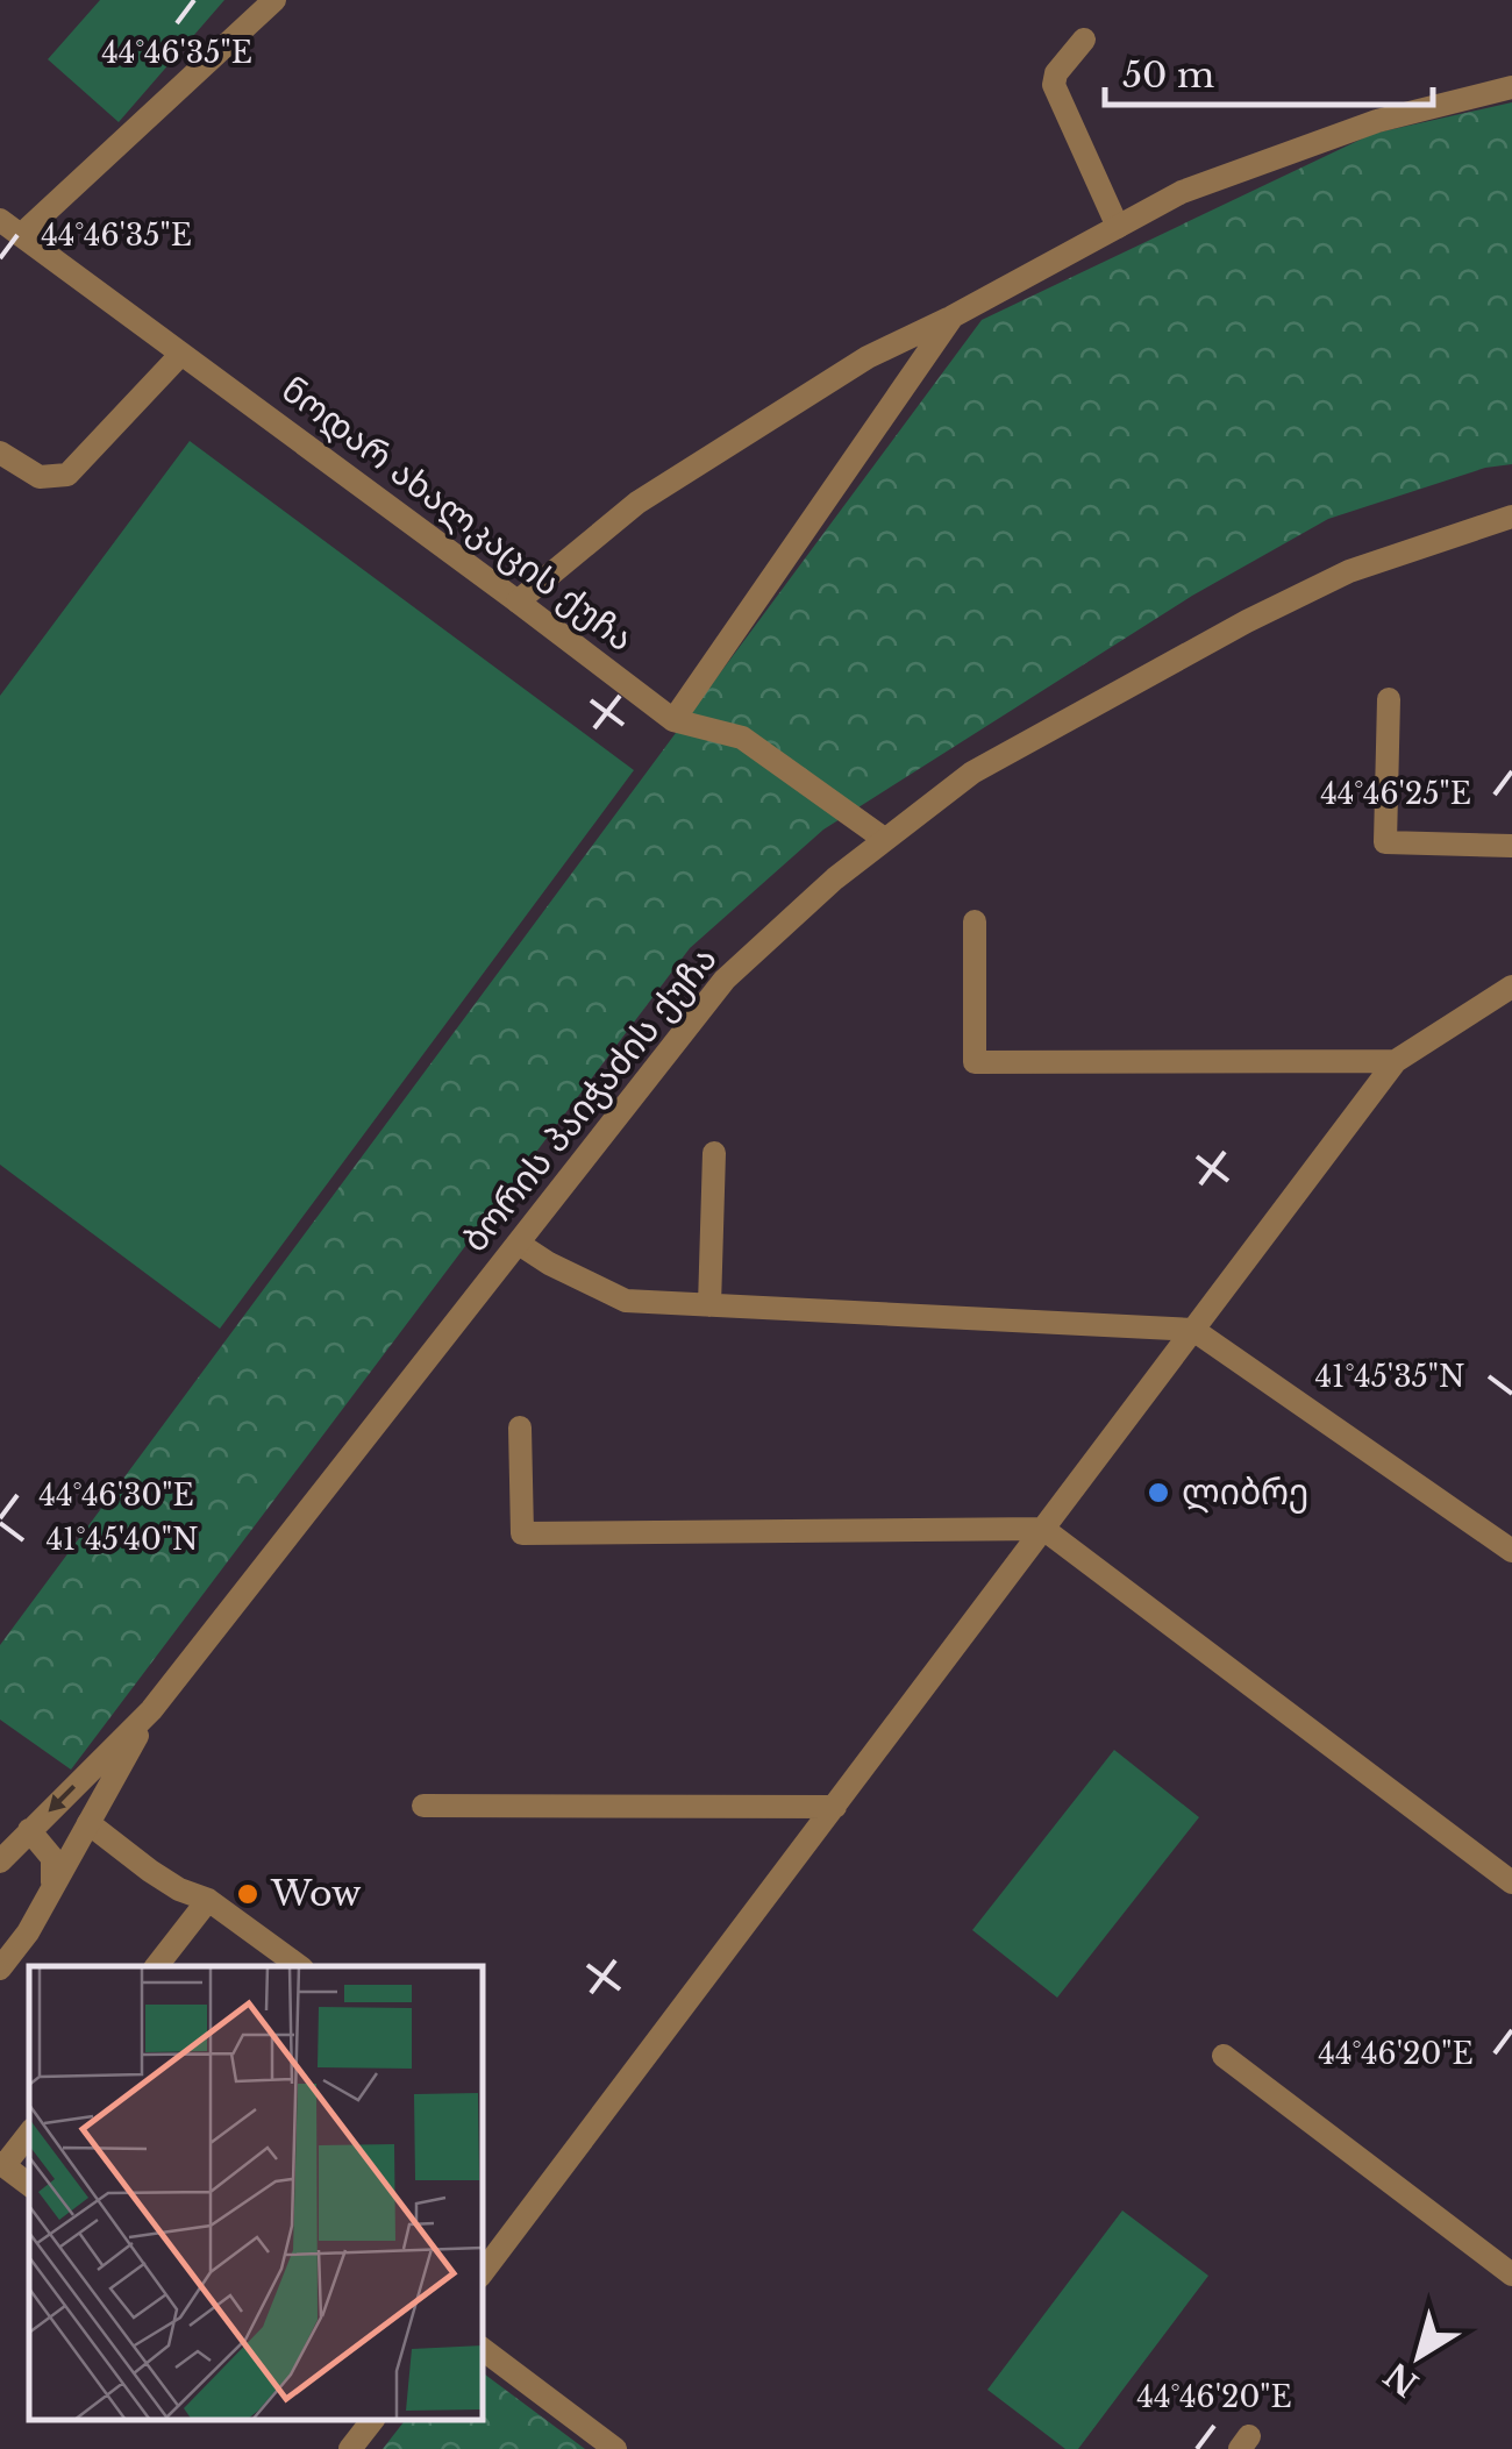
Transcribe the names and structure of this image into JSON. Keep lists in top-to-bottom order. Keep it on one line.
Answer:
{"streets":{"street":["ნოდარ ახალკაცის ქუჩა","ბორის პაიჭაძის ქუჩა"]},"crossings":[["ნოდარ ახალკაცის ქუჩა","ბორის პაიჭაძის ქუჩა"]],"places":["ლიბრე","Wow"],"scale_bar":"50 m","north":"bottom left","coordinates":["44°46'35\"E","44°46'25\"E","41°45'35\"N","44°46'30\"E","41°45'40\"N","44°46'20\"E"]}
